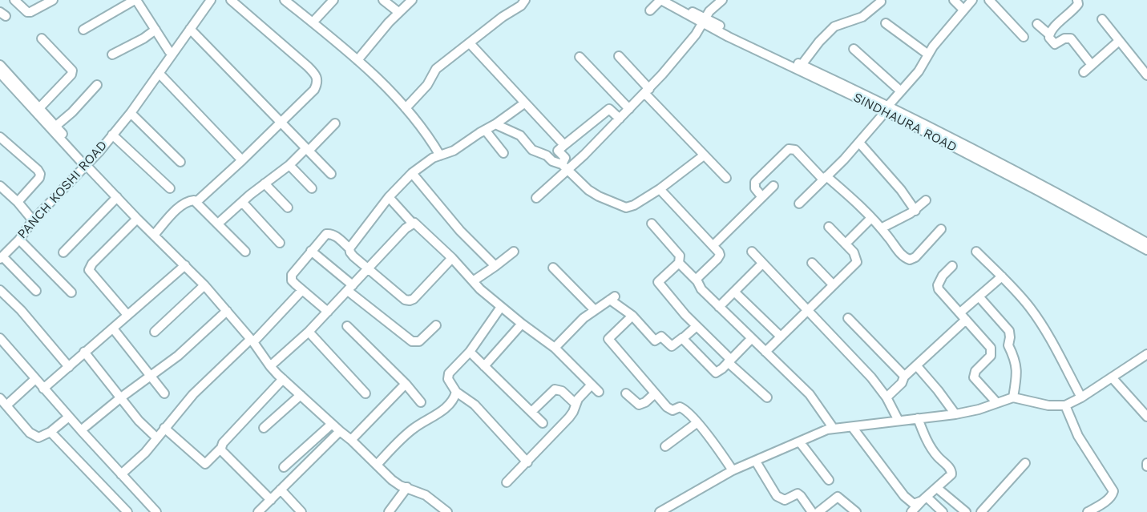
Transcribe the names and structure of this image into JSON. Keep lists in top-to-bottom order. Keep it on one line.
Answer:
{"streets":{"street":["SINDHAURA ROAD","PANCH KOSHI ROAD"]}}
